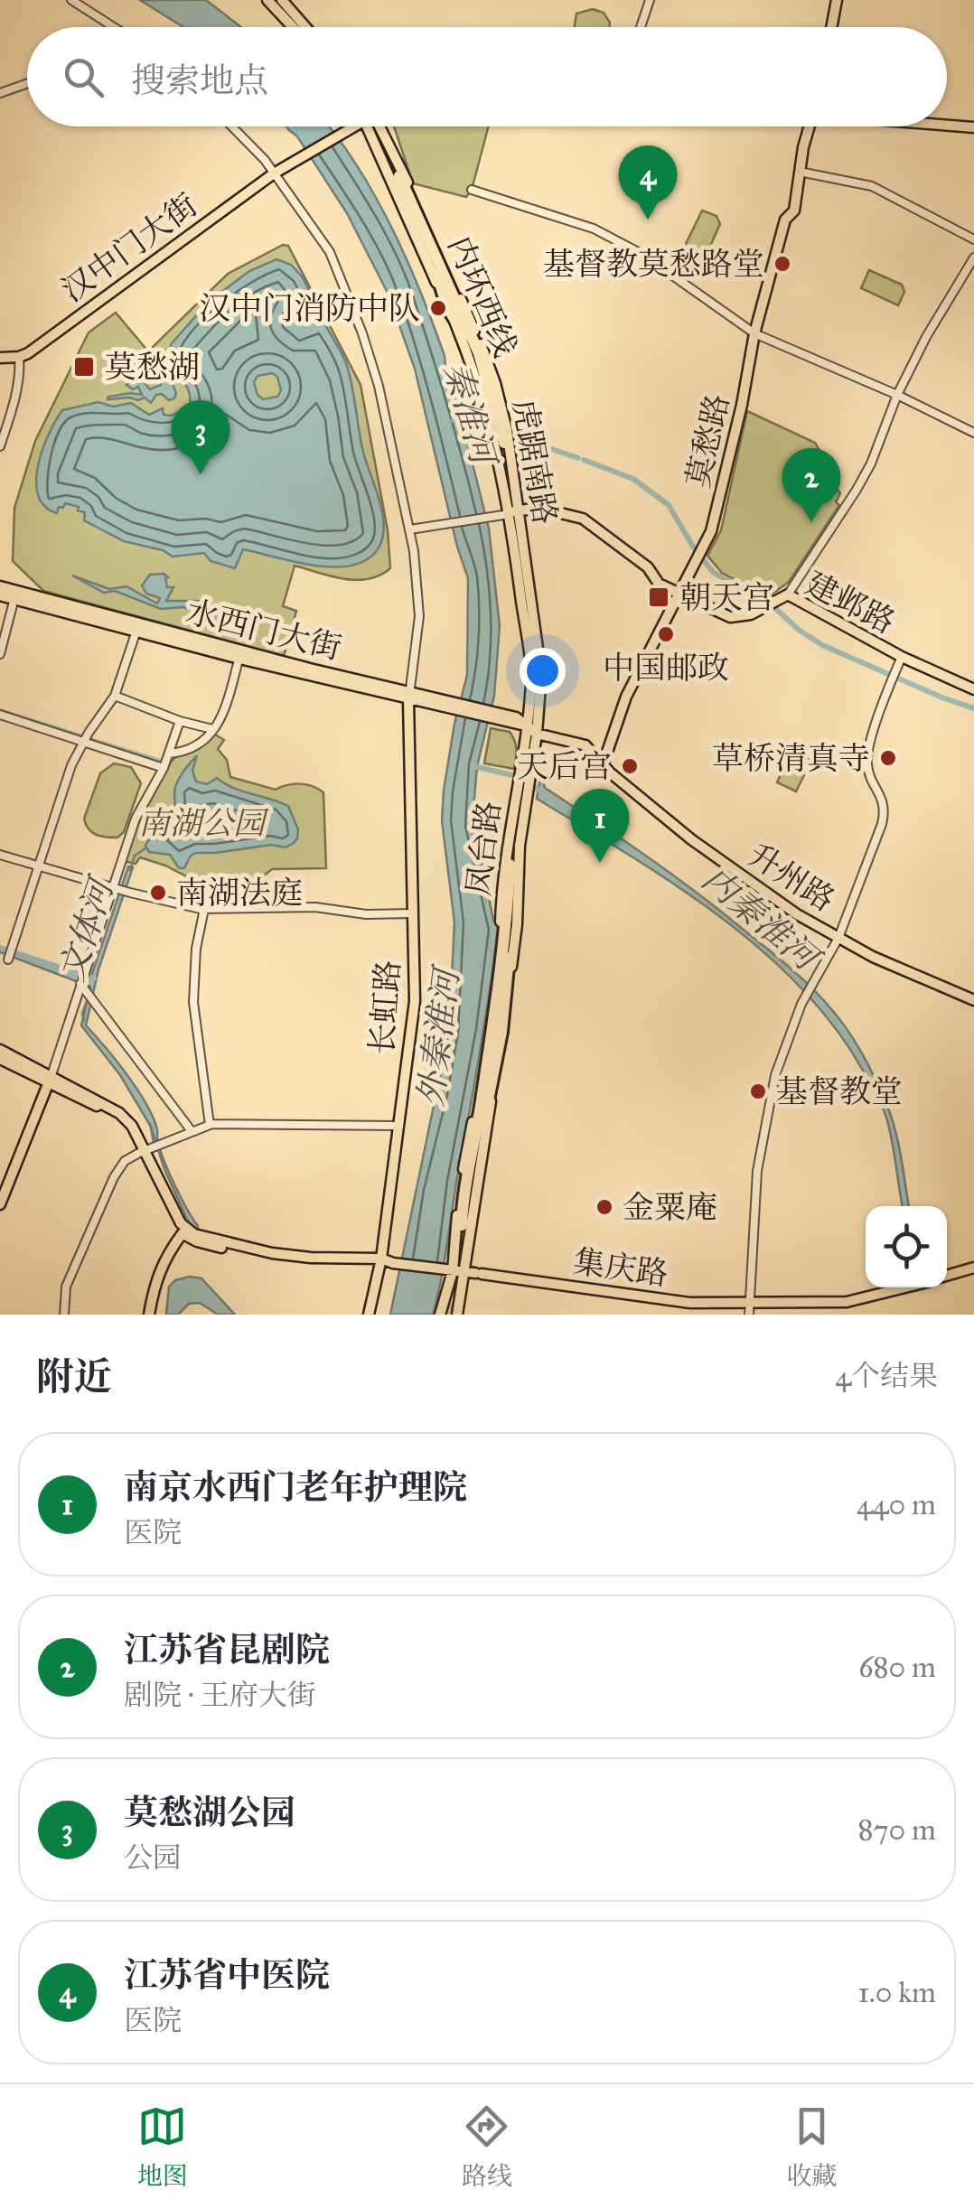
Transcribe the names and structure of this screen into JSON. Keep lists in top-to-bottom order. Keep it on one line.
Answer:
{"streets":{"highway":["内环西线"],"main road":["汉中门大街","莫愁路","虎踞南路","建邺路","水西门大街","凤台路","升州路","长虹路","集庆路"]},"crossings":[["内环西线","虎踞南路"],["莫愁路","建邺路"],["莫愁路","水西门大街"],["莫愁路","升州路"],["虎踞南路","建邺路"],["虎踞南路","水西门大街"],["虎踞南路","凤台路"],["水西门大街","凤台路"],["水西门大街","升州路"],["水西门大街","长虹路"],["长虹路","集庆路"]],"water":["秦淮河","内秦淮河","文体河","外秦淮河"],"parks":["南湖公园"],"places":{"other":["基督教莫愁路堂","汉中门消防中队","中国邮政","草桥清真寺","天后宫","南湖法庭","基督教堂","金粟庵"],"transit":["莫愁湖","朝天宫"]},"page":{"search":"搜索地点","pins":["4","3","2","1"],"heading":["附近","4个结果"],"list":[{"mark":"1","name":"南京水西门老年护理院","note":"医院","value":"440 m"},{"mark":"2","name":"江苏省昆剧院","note":"剧院 · 王府大街","value":"680 m"},{"mark":"3","name":"莫愁湖公园","note":"公园","value":"870 m"},{"mark":"4","name":"江苏省中医院","note":"医院","value":"1.0 km"}],"nav":["地图","路线","收藏"]}}
